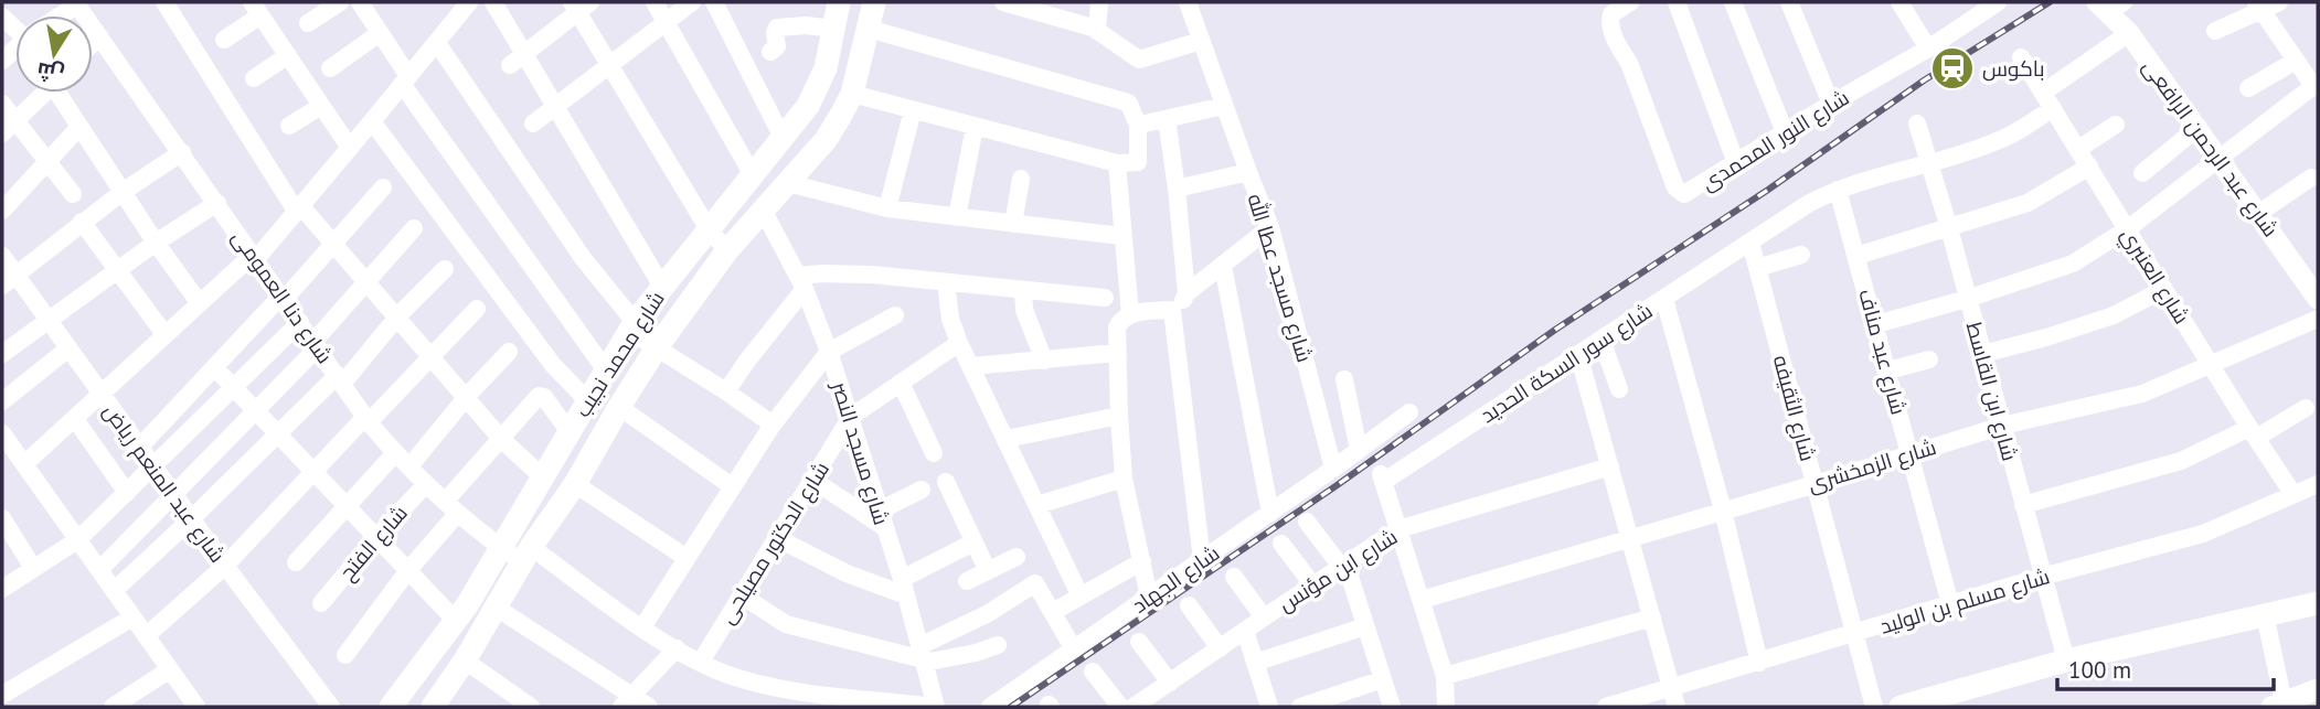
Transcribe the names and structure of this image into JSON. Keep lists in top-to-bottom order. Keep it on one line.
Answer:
{"streets":{"main road":["شارع محمد نجيب"],"street":["شارع النور المحمدى","شارع عبد الرحمن الرافعى","شارع العنبري","شارع مسجد عطا الله","شارع دنا العمومى","شارع عبد مناف","شارع سور السكة الحديد","شارع ابن القاسط","شارع الثقيفه","شارع مسجد النصر","شارع الزمخشرى","شارع عبد المنعم رياض","شارع الفتح","شارع الدكتور مصيلحى","شارع ابن مؤنس","شارع الجهاد","شارع مسلم بن الوليد"]},"crossings":[["شارع عبد الرحمن الرافعى","شارع سور السكة الحديد"],["شارع العنبري","شارع سور السكة الحديد"],["شارع العنبري","شارع الزمخشرى"],["شارع العنبري","شارع مسلم بن الوليد"],["شارع مسجد عطا الله","شارع الجهاد"],["شارع دنا العمومى","شارع محمد نجيب"],["شارع دنا العمومى","شارع مسجد النصر"],["شارع دنا العمومى","شارع الفتح"],["شارع دنا العمومى","شارع الدكتور مصيلحى"],["شارع عبد مناف","شارع سور السكة الحديد"],["شارع عبد مناف","شارع الزمخشرى"],["شارع عبد مناف","شارع مسلم بن الوليد"],["شارع محمد نجيب","شارع مسجد النصر"],["شارع سور السكة الحديد","شارع ابن القاسط"],["شارع سور السكة الحديد","شارع الثقيفه"],["شارع سور السكة الحديد","شارع ابن مؤنس"],["شارع ابن القاسط","شارع الزمخشرى"],["شارع ابن القاسط","شارع مسلم بن الوليد"],["شارع الثقيفه","شارع الزمخشرى"],["شارع الثقيفه","شارع مسلم بن الوليد"],["شارع مسجد النصر","شارع الدكتور مصيلحى"]],"places":{"station":["باكوس"]},"scale_bar":"100 m","north":"bottom"}
